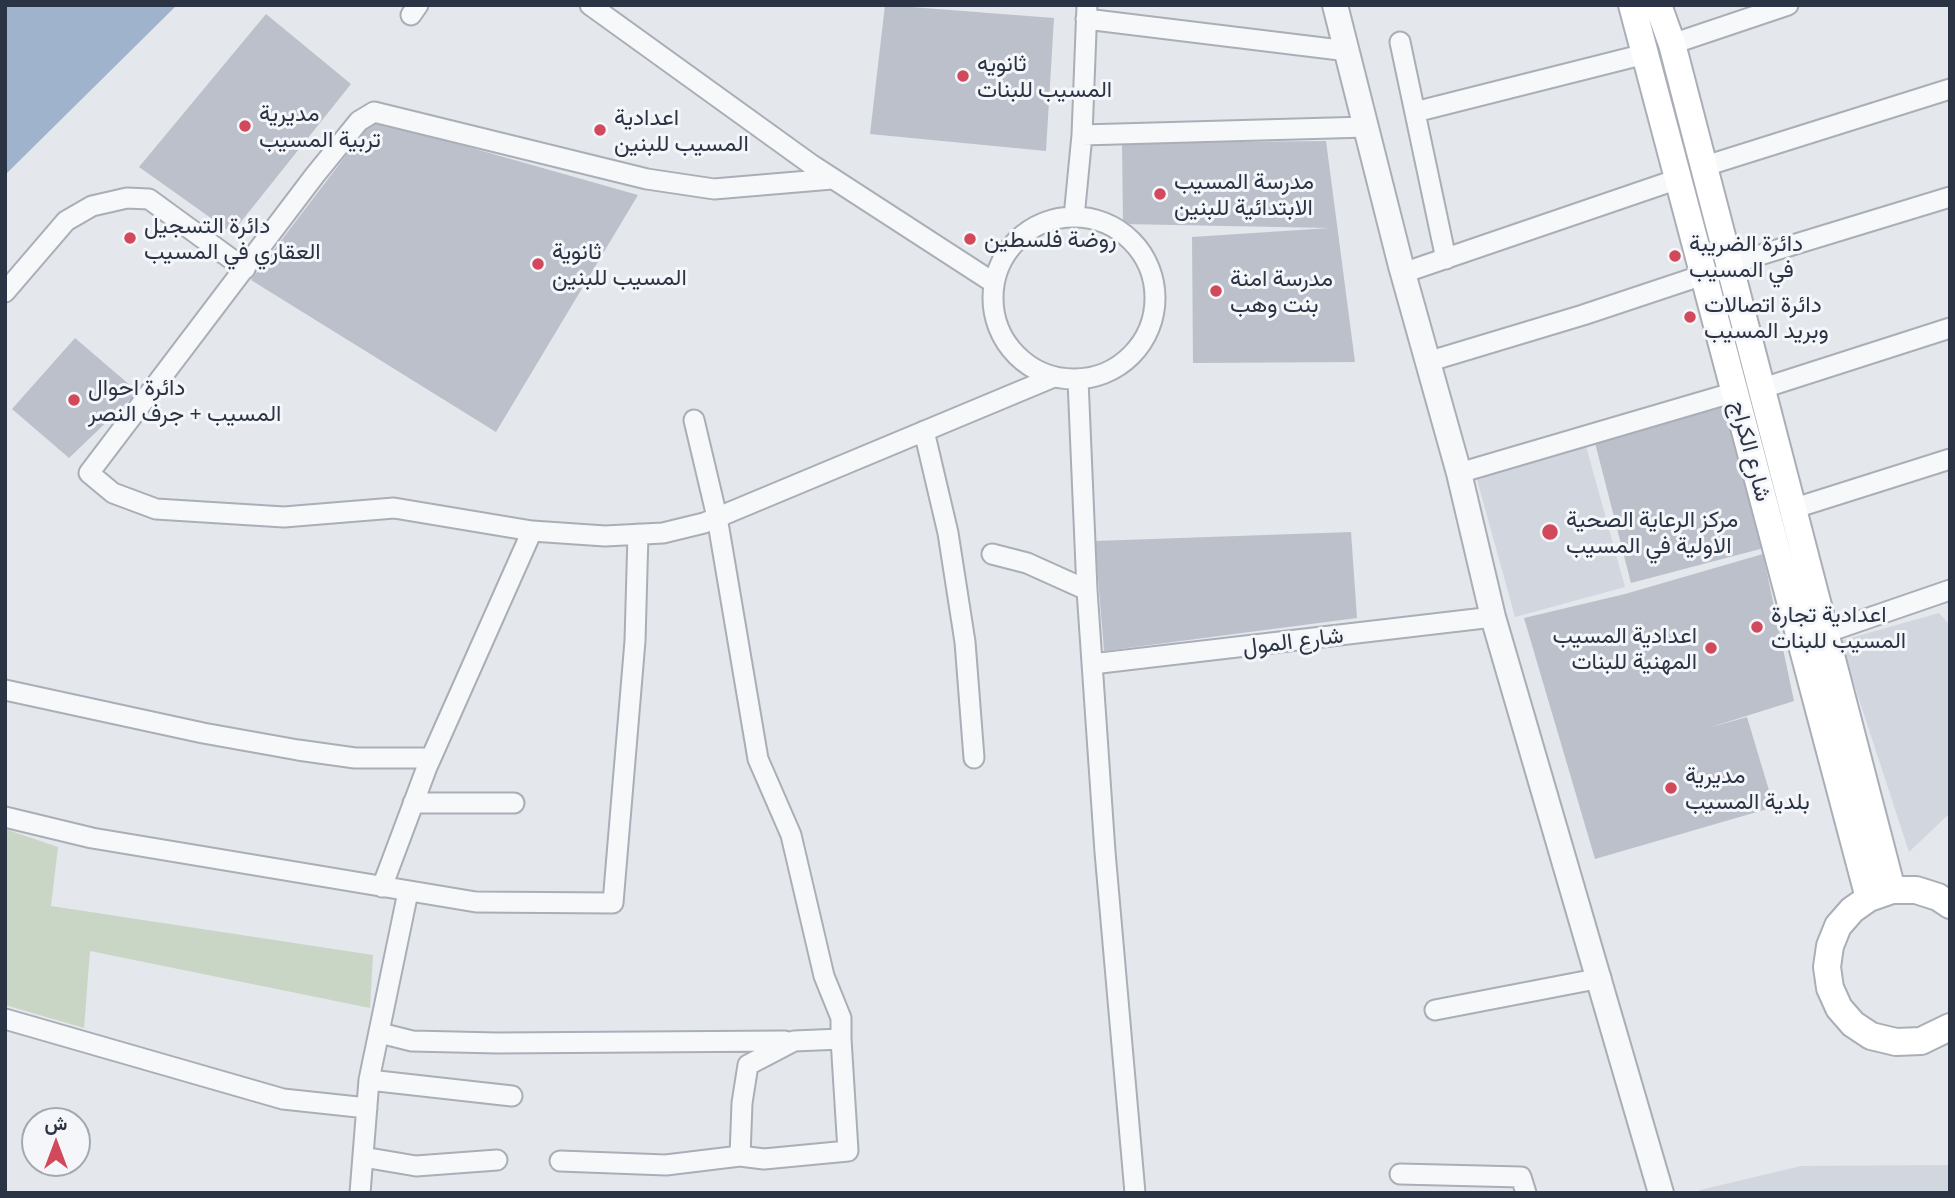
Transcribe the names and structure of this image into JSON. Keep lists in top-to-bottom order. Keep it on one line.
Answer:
{"streets":{"main road":["شارع الكراج"],"street":["شارع المول"]},"places":["ثانويه المسيب للبنات","مديرية تربية المسيب","اعدادية المسيب للبنين","مدرسة المسيب الابتدائية للبنين","دائرة التسجيل العقاري في المسيب","روضة فلسطين","دائرة الضريبة في المسيب","ثانوية المسيب للبنين","مدرسة امنة بنت وهب","دائرة اتصالات وبريد المسيب","دائرة احوال المسيب + جرف النصر","مركز الرعاية الصحية الاولية في المسيب","اعدادية تجارة المسيب للبنات","اعدادية المسيب المهنية للبنات","مديرية بلدية المسيب"],"north":"top"}
